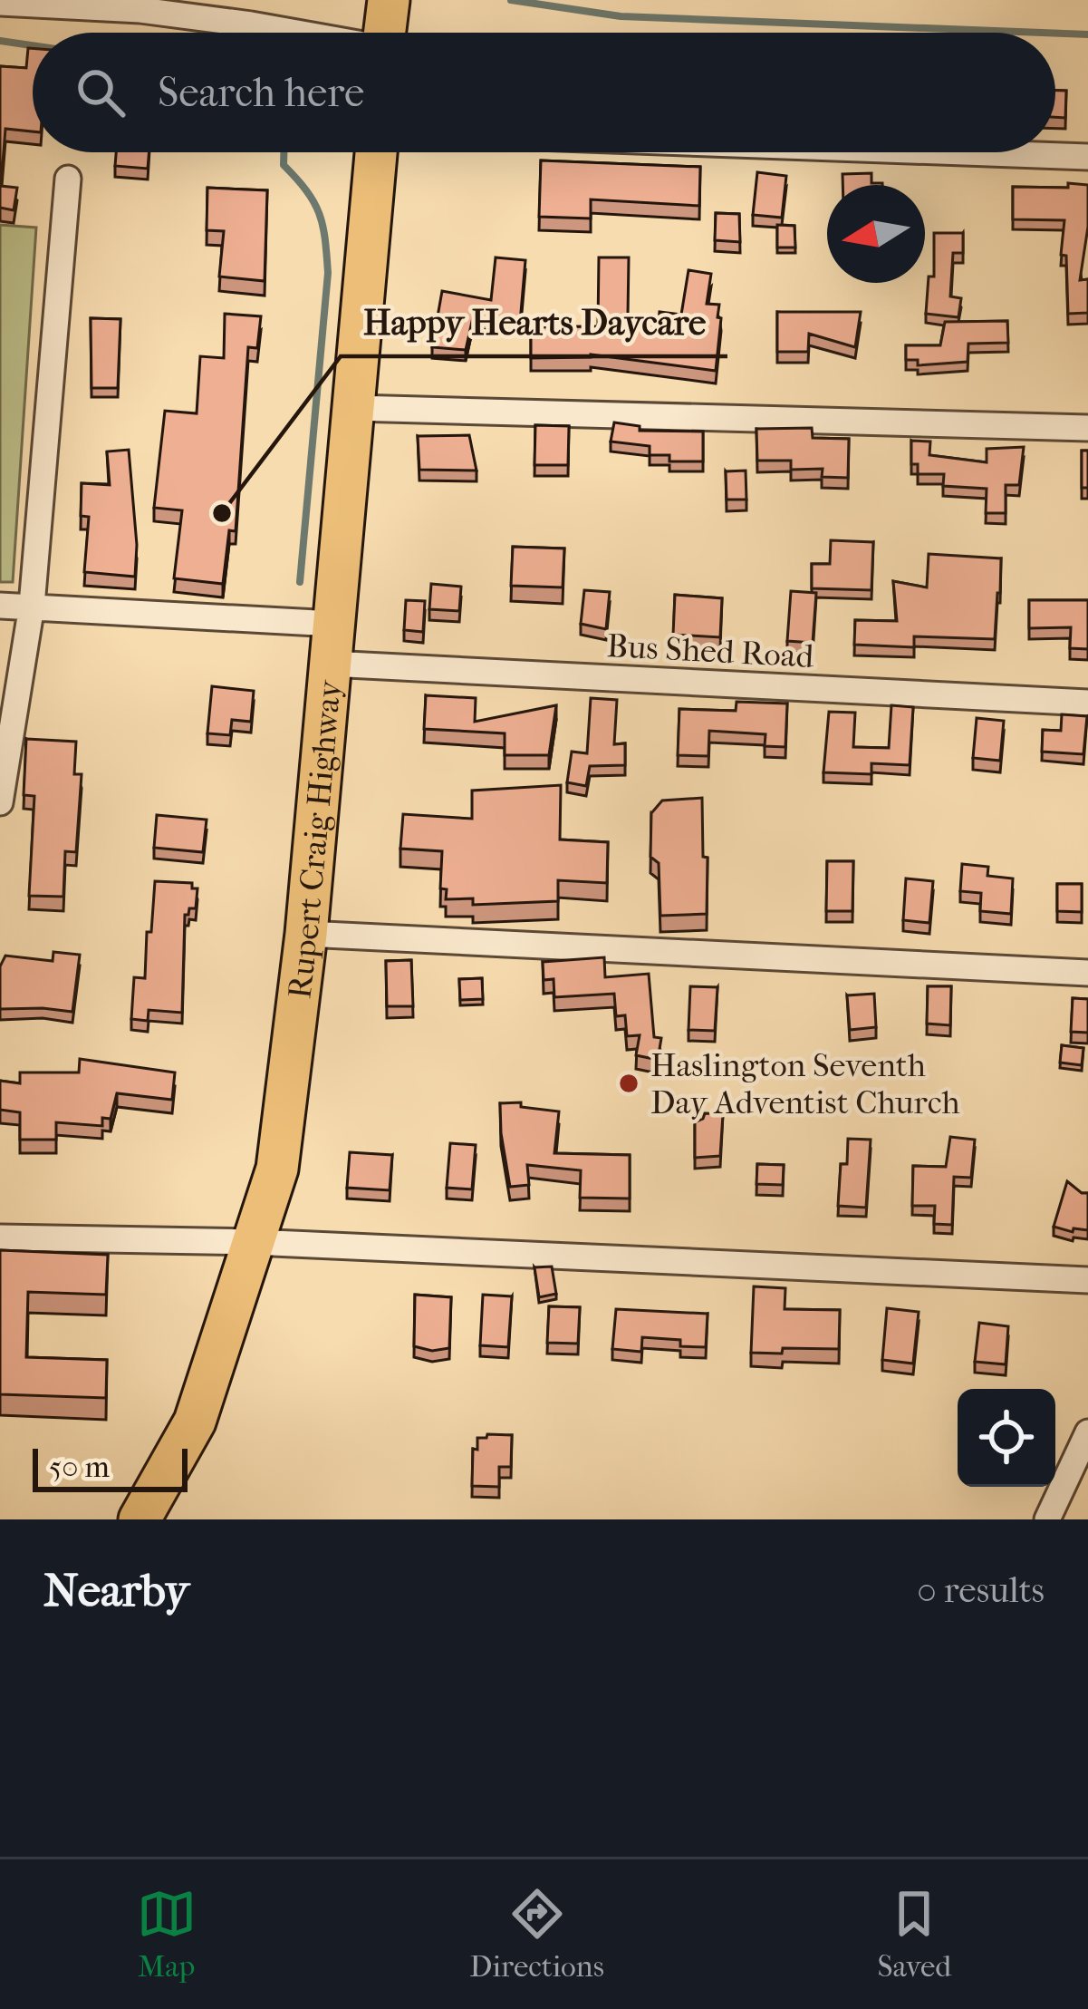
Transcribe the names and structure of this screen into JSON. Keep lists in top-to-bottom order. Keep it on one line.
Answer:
{"streets":{"main road":["Rupert Craig Highway"],"street":["Bus Shed Road"]},"crossings":[["Bus Shed Road","Rupert Craig Highway"]],"places":["Happy Hearts Daycare","Haslington Seventh Day Adventist Church"],"scale_bar":"50 m","north":"left","page":{"search":"Search here","scale":"50 m","heading":["Nearby","0 results"],"nav":["Map","Directions","Saved"]}}
